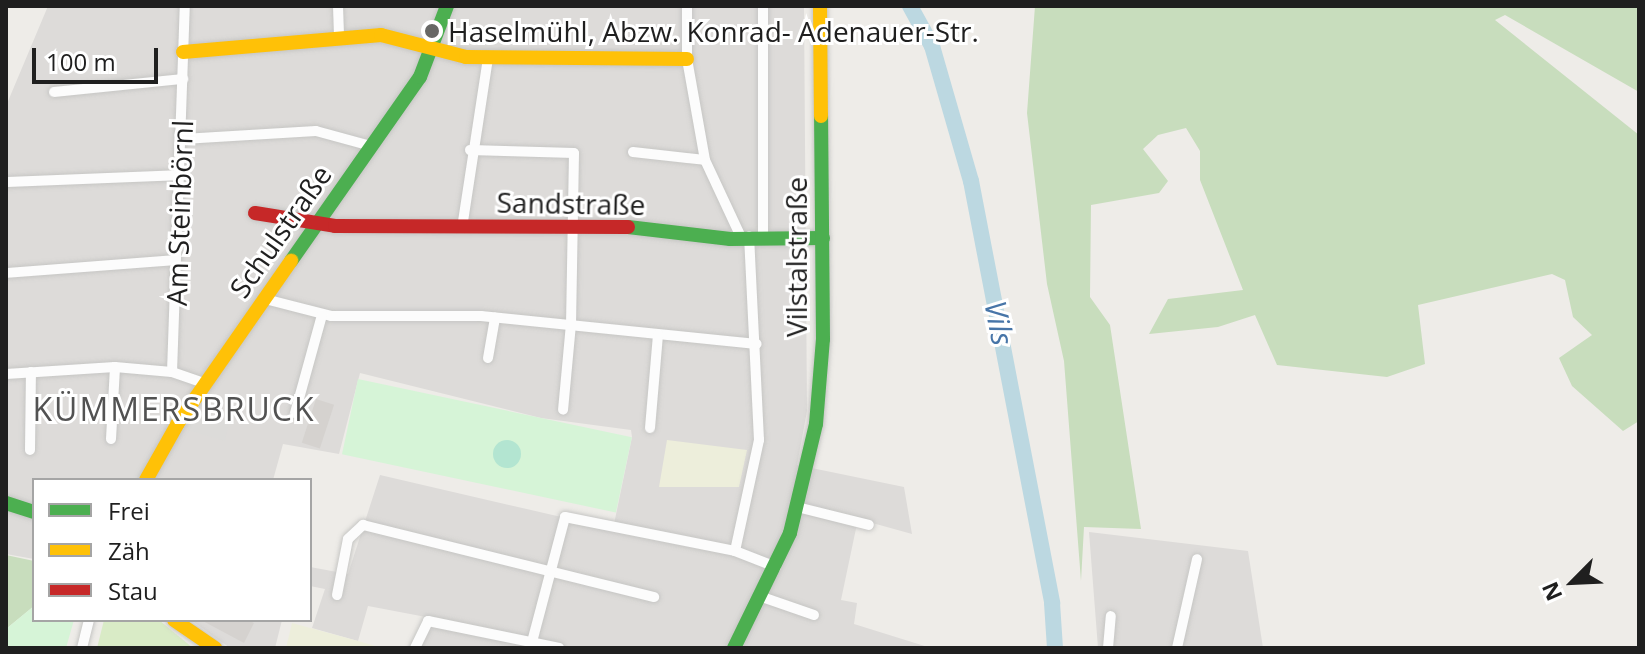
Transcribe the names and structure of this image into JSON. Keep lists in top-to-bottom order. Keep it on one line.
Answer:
{"streets":{"street":["Sandstraße","Am Steinbörnl","Schulstraße","Vilstalstraße"]},"crossings":[["Sandstraße","Schulstraße"],["Sandstraße","Vilstalstraße"]],"districts":["KÜMMERSBRUCK"],"water":["Vils"],"places":["Haselmühl, Abzw. Konrad- Adenauer-Str."],"legend":["Frei","Zäh","Stau"],"scale_bar":"100 m","north":"bottom left"}
